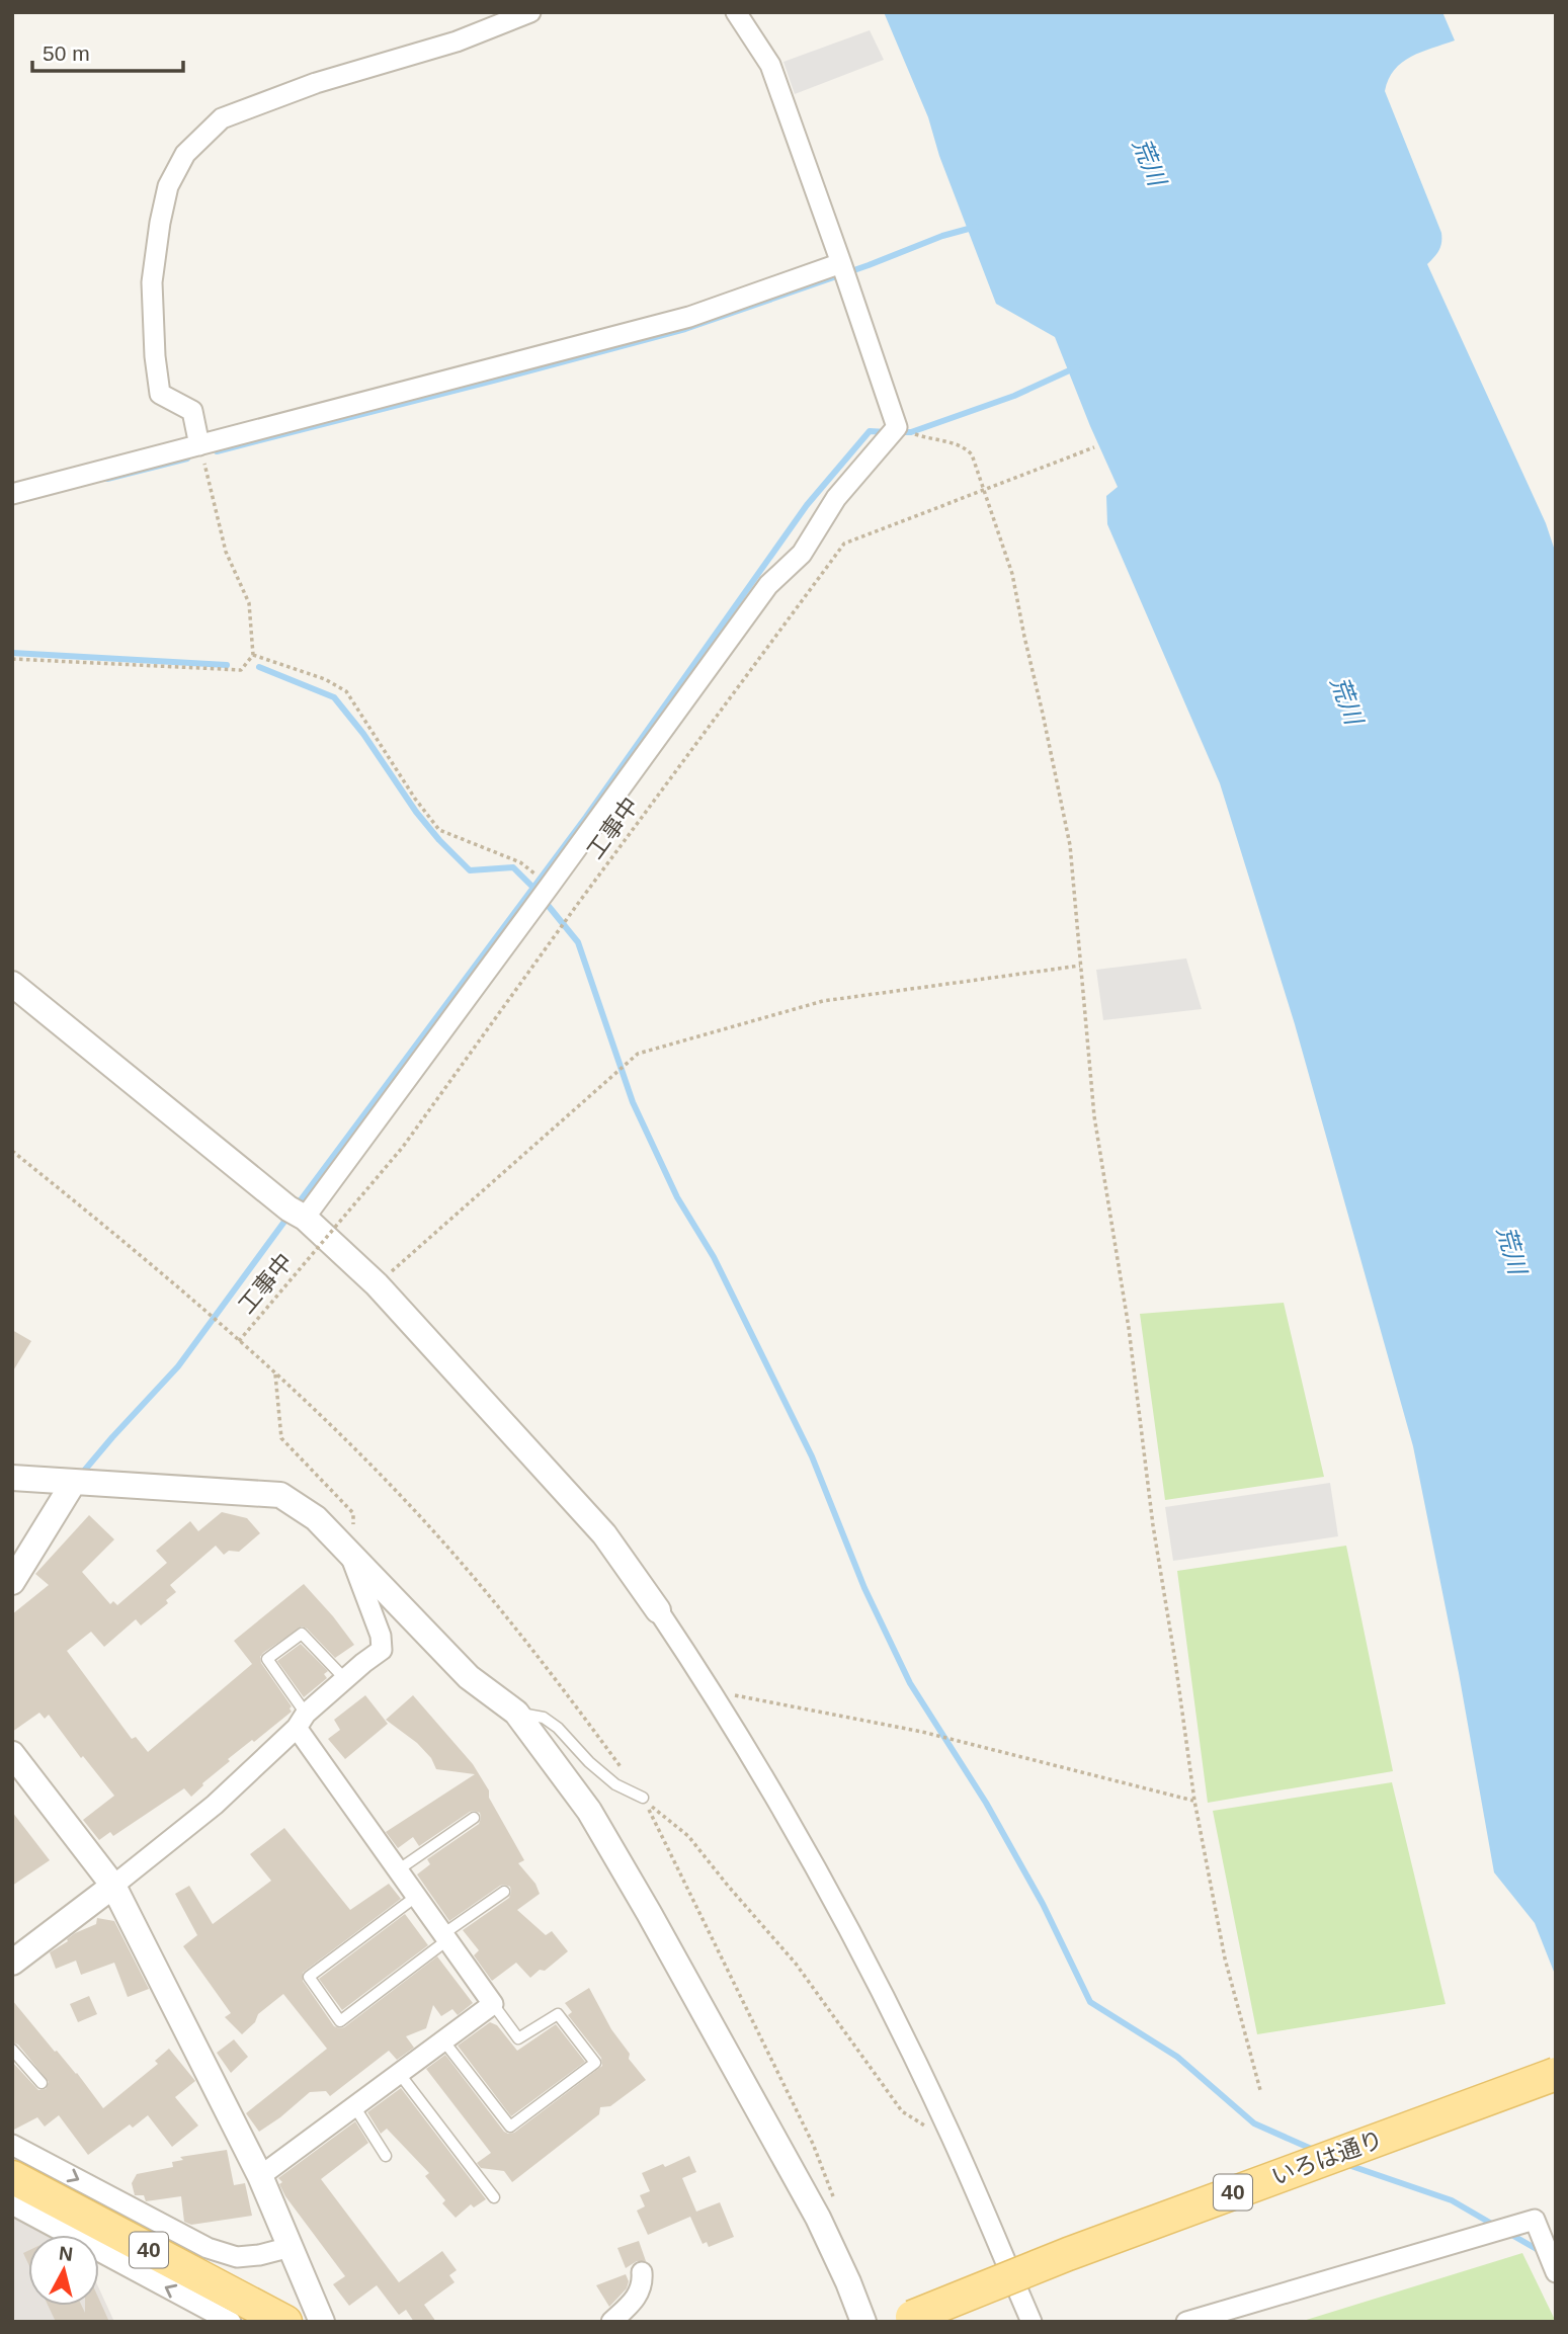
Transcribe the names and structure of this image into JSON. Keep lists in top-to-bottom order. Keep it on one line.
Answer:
{"streets":{"main road":["いろは通り","40"],"path":["工事中"]},"water":["荒川"],"scale_bar":"50 m","north":"top"}
